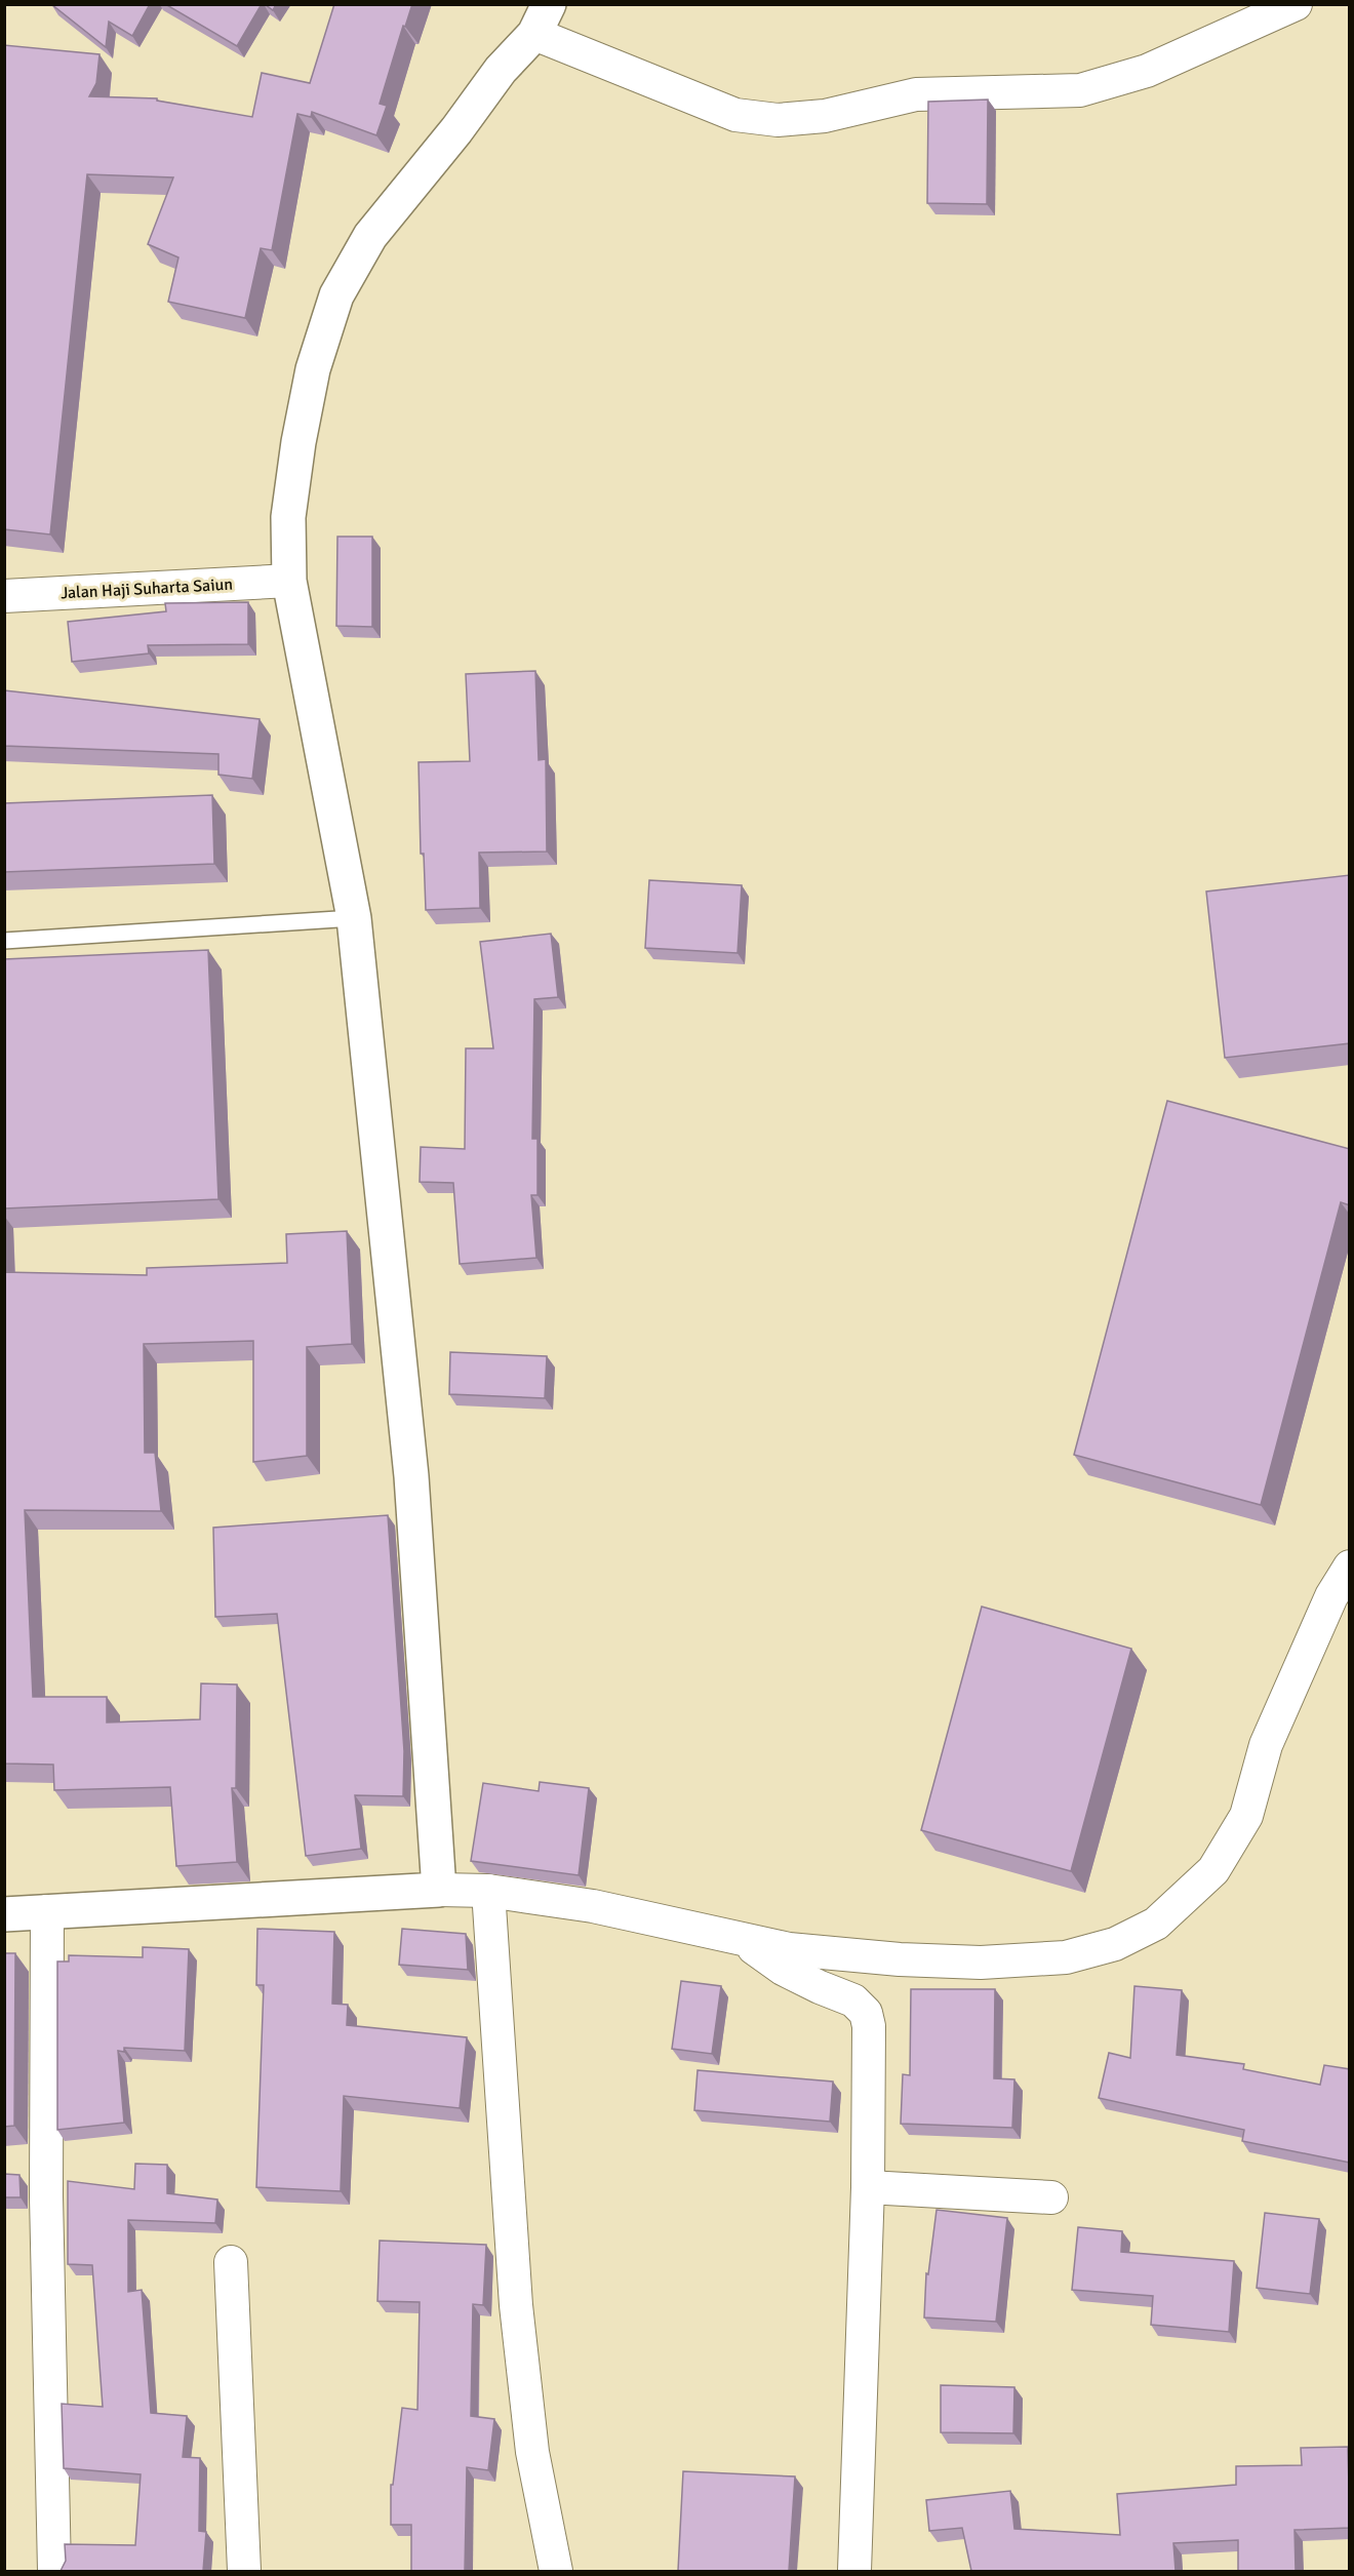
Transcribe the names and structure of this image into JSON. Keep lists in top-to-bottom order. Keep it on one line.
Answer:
{"streets":{"street":["Jalan Haji Suharta Saiun"]}}
